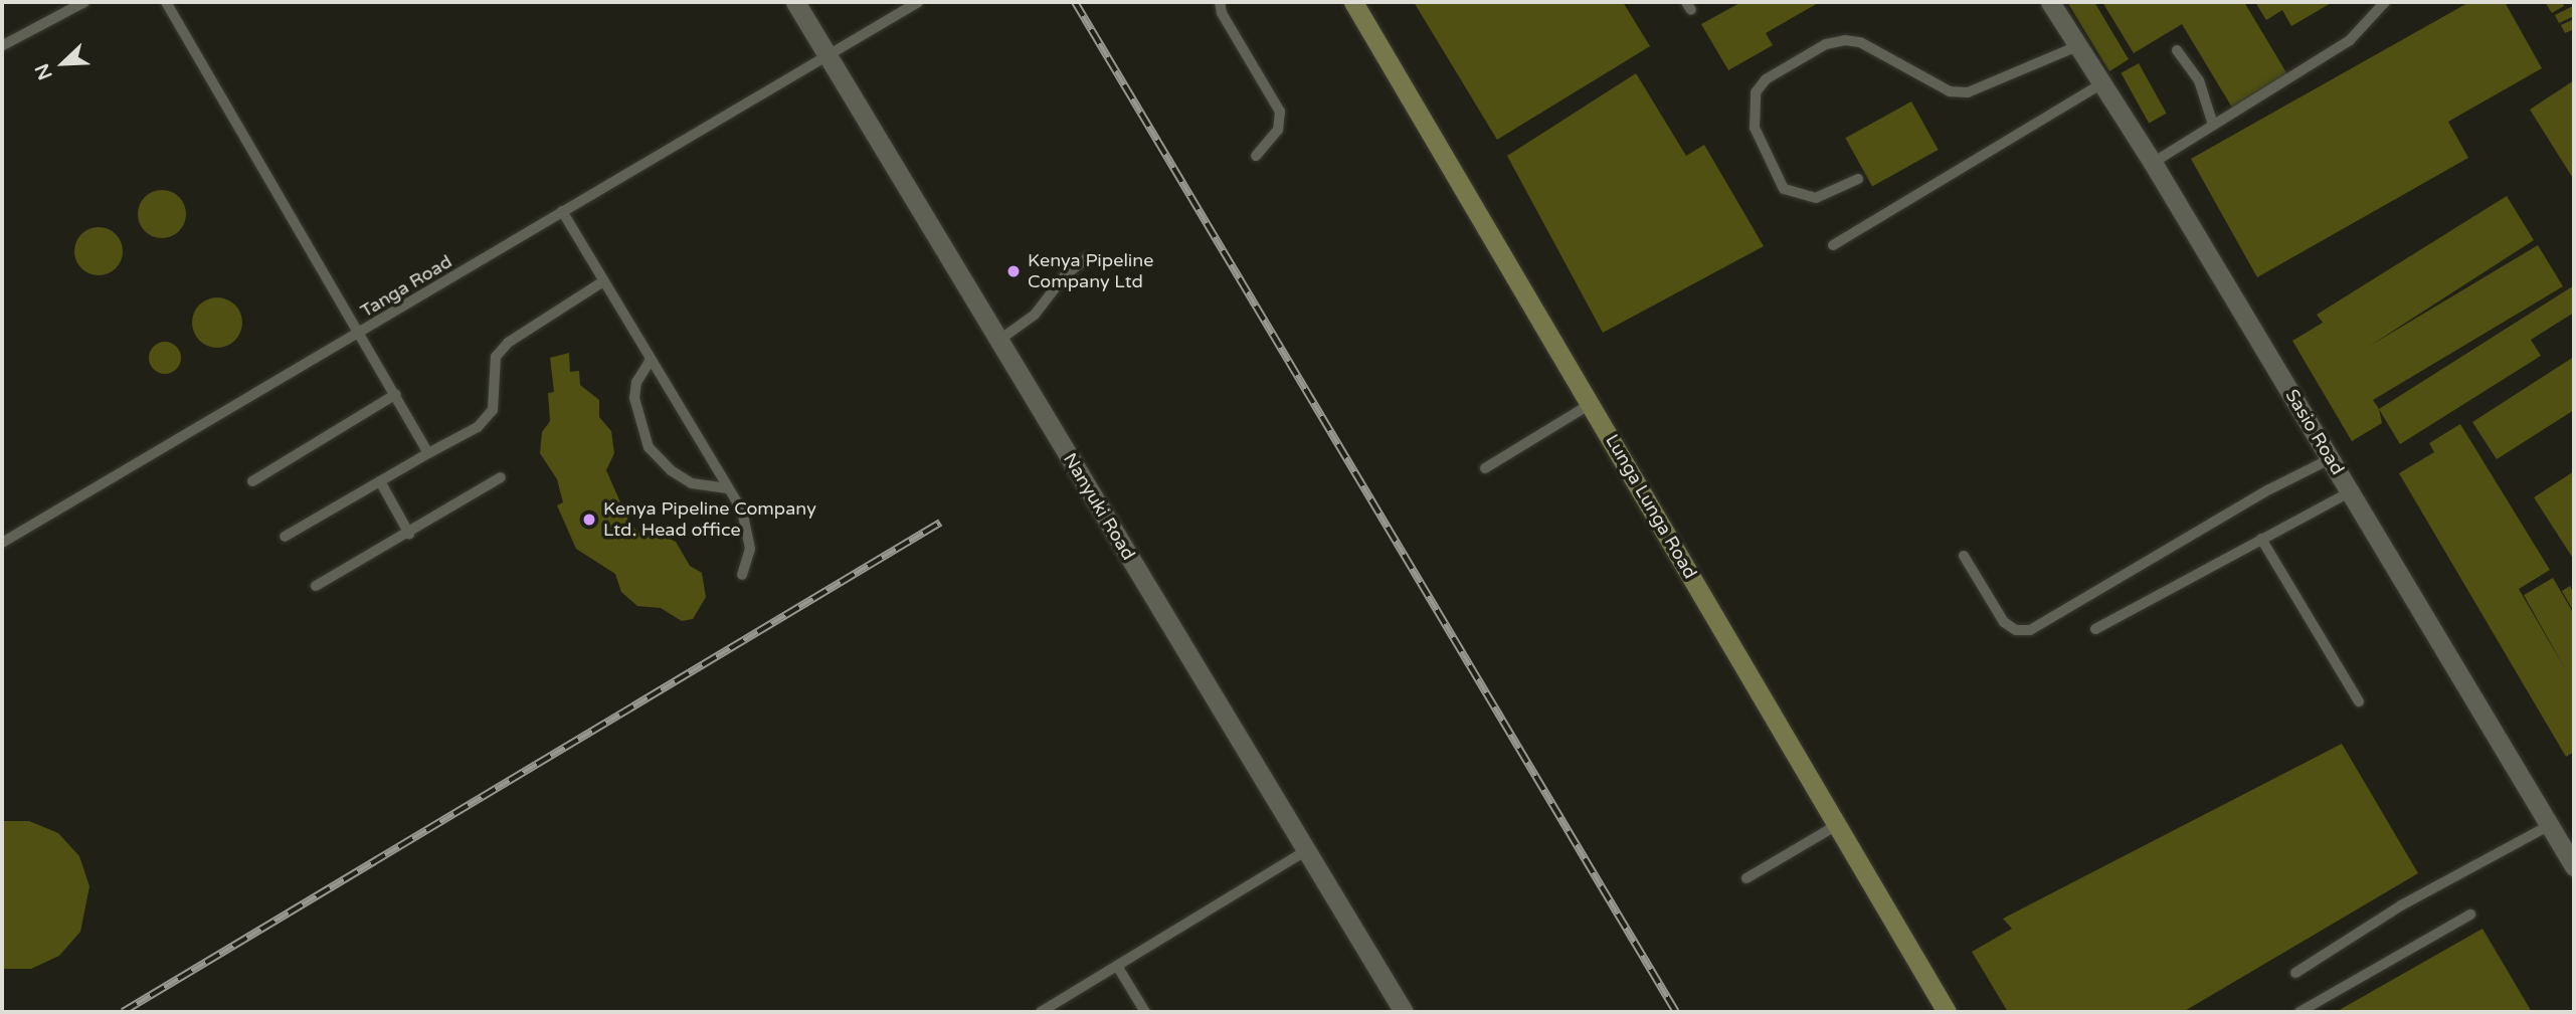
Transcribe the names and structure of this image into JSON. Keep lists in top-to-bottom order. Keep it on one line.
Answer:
{"streets":{"main road":["Lunga Lunga Road"],"street":["Sasio Road","Nanyuki Road"],"lane":["Tanga Road"]},"crossings":[["Tanga Road","Nanyuki Road"]],"places":["Kenya Pipeline Company Ltd","Kenya Pipeline Company Ltd. Head office"],"north":"bottom left"}
